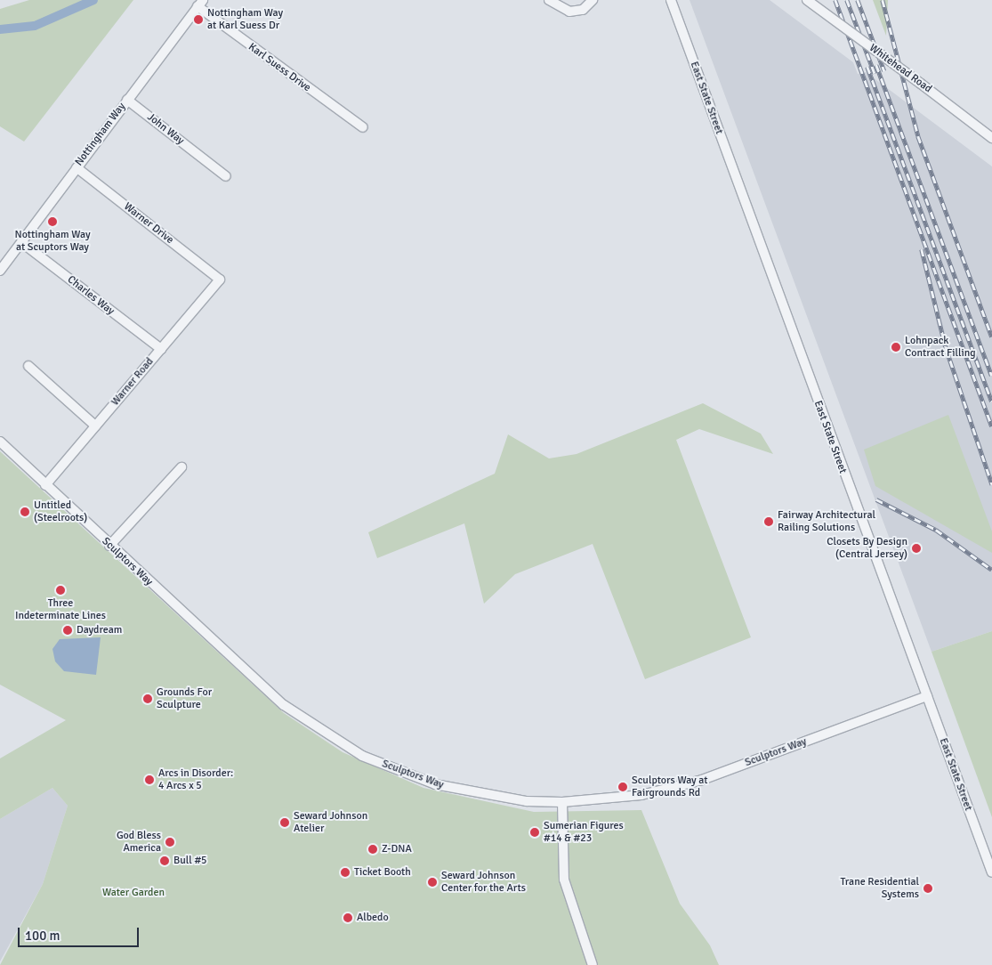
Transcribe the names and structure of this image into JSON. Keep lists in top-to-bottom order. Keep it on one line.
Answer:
{"streets":{"street":["Karl Suess Drive","Whitehead Road","East State Street","John Way","Nottingham Way","Warner Drive","Charles Way","Warner Road","Sculptors Way"]},"crossings":[["Karl Suess Drive","Nottingham Way"],["East State Street","Sculptors Way"],["John Way","Nottingham Way"],["Nottingham Way","Warner Drive"],["Nottingham Way","Charles Way"],["Warner Drive","Warner Road"],["Charles Way","Warner Road"],["Warner Road","Sculptors Way"]],"parks":["Water Garden"],"places":["Nottingham Way at Karl Suess Dr","Nottingham Way at Scuptors Way","Lohnpack Contract Filling","Untitled (Steelroots)","Fairway Architectural Railing Solutions","Closets By Design (Central Jersey)","Three Indeterminate Lines","Daydream","Grounds For Sculpture","Arcs in Disorder: 4 Arcs x 5","Sculptors Way at Fairgrounds Rd","Seward Johnson Atelier","Sumerian Figures #14 & #23","God Bless America","Z-DNA","Bull #5","Ticket Booth","Seward Johnson Center for the Arts","Trane Residential Systems","Albedo"],"scale_bar":"100 m"}
